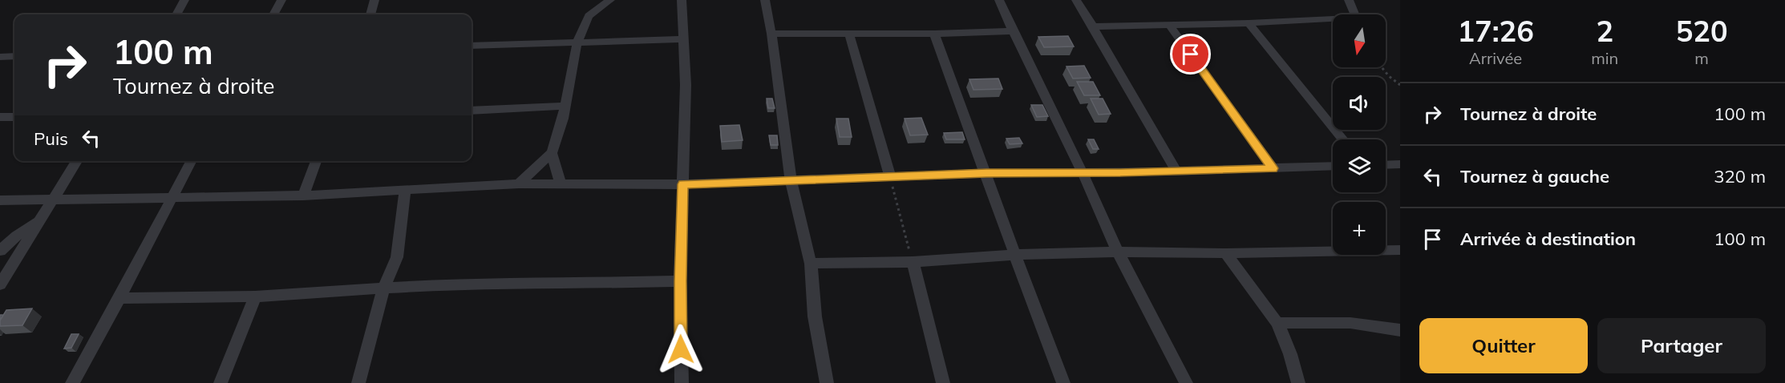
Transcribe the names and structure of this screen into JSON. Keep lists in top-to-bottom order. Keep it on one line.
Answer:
{"north":"bottom","page":{"eta":["17:26","Arrivée","2","min","520","m"],"map_buttons":"+","turn":["100 m","Tournez à droite"],"list":[{"name":"Tournez à droite","value":"100 m"},{"name":"Tournez à gauche","value":"320 m"},{"name":"Arrivée à destination","value":"100 m"}],"then":"Puis","buttons":["Quitter","Partager"]}}
